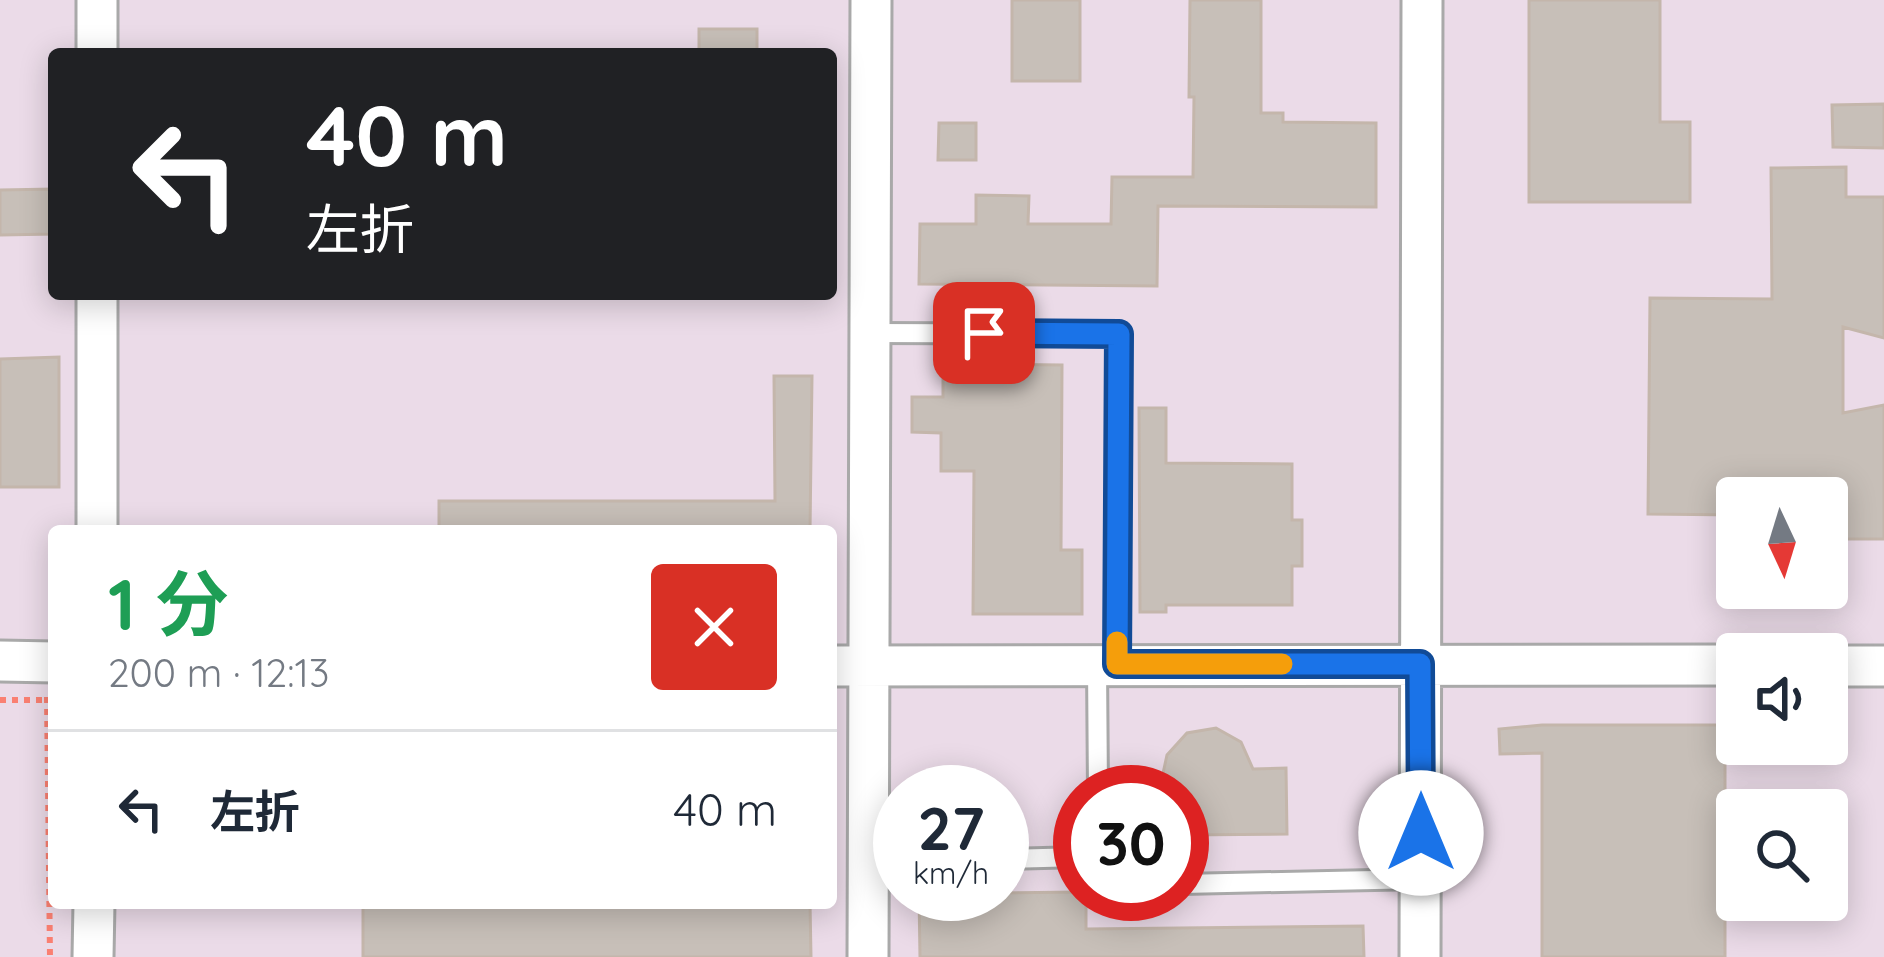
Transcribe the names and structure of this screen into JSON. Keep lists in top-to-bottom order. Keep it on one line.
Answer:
{"north":"bottom","page":{"turn":["40 m","左折"],"heading":["1 分","200 m · 12:13"],"list":[{"name":"左折","value":"40 m"}],"speed":"27 km/h","limit":"30"}}
